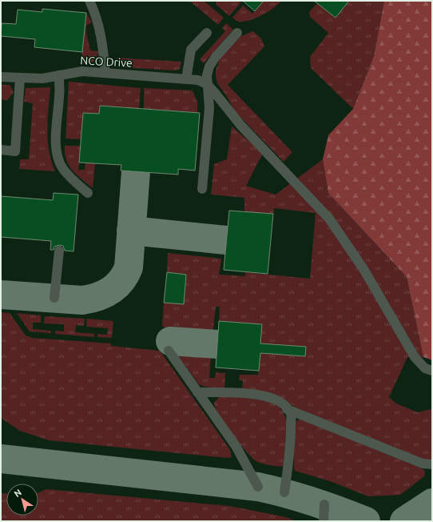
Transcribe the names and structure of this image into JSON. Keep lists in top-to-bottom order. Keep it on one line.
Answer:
{"streets":{"lane":["NCO Drive"]},"north":"top left"}
